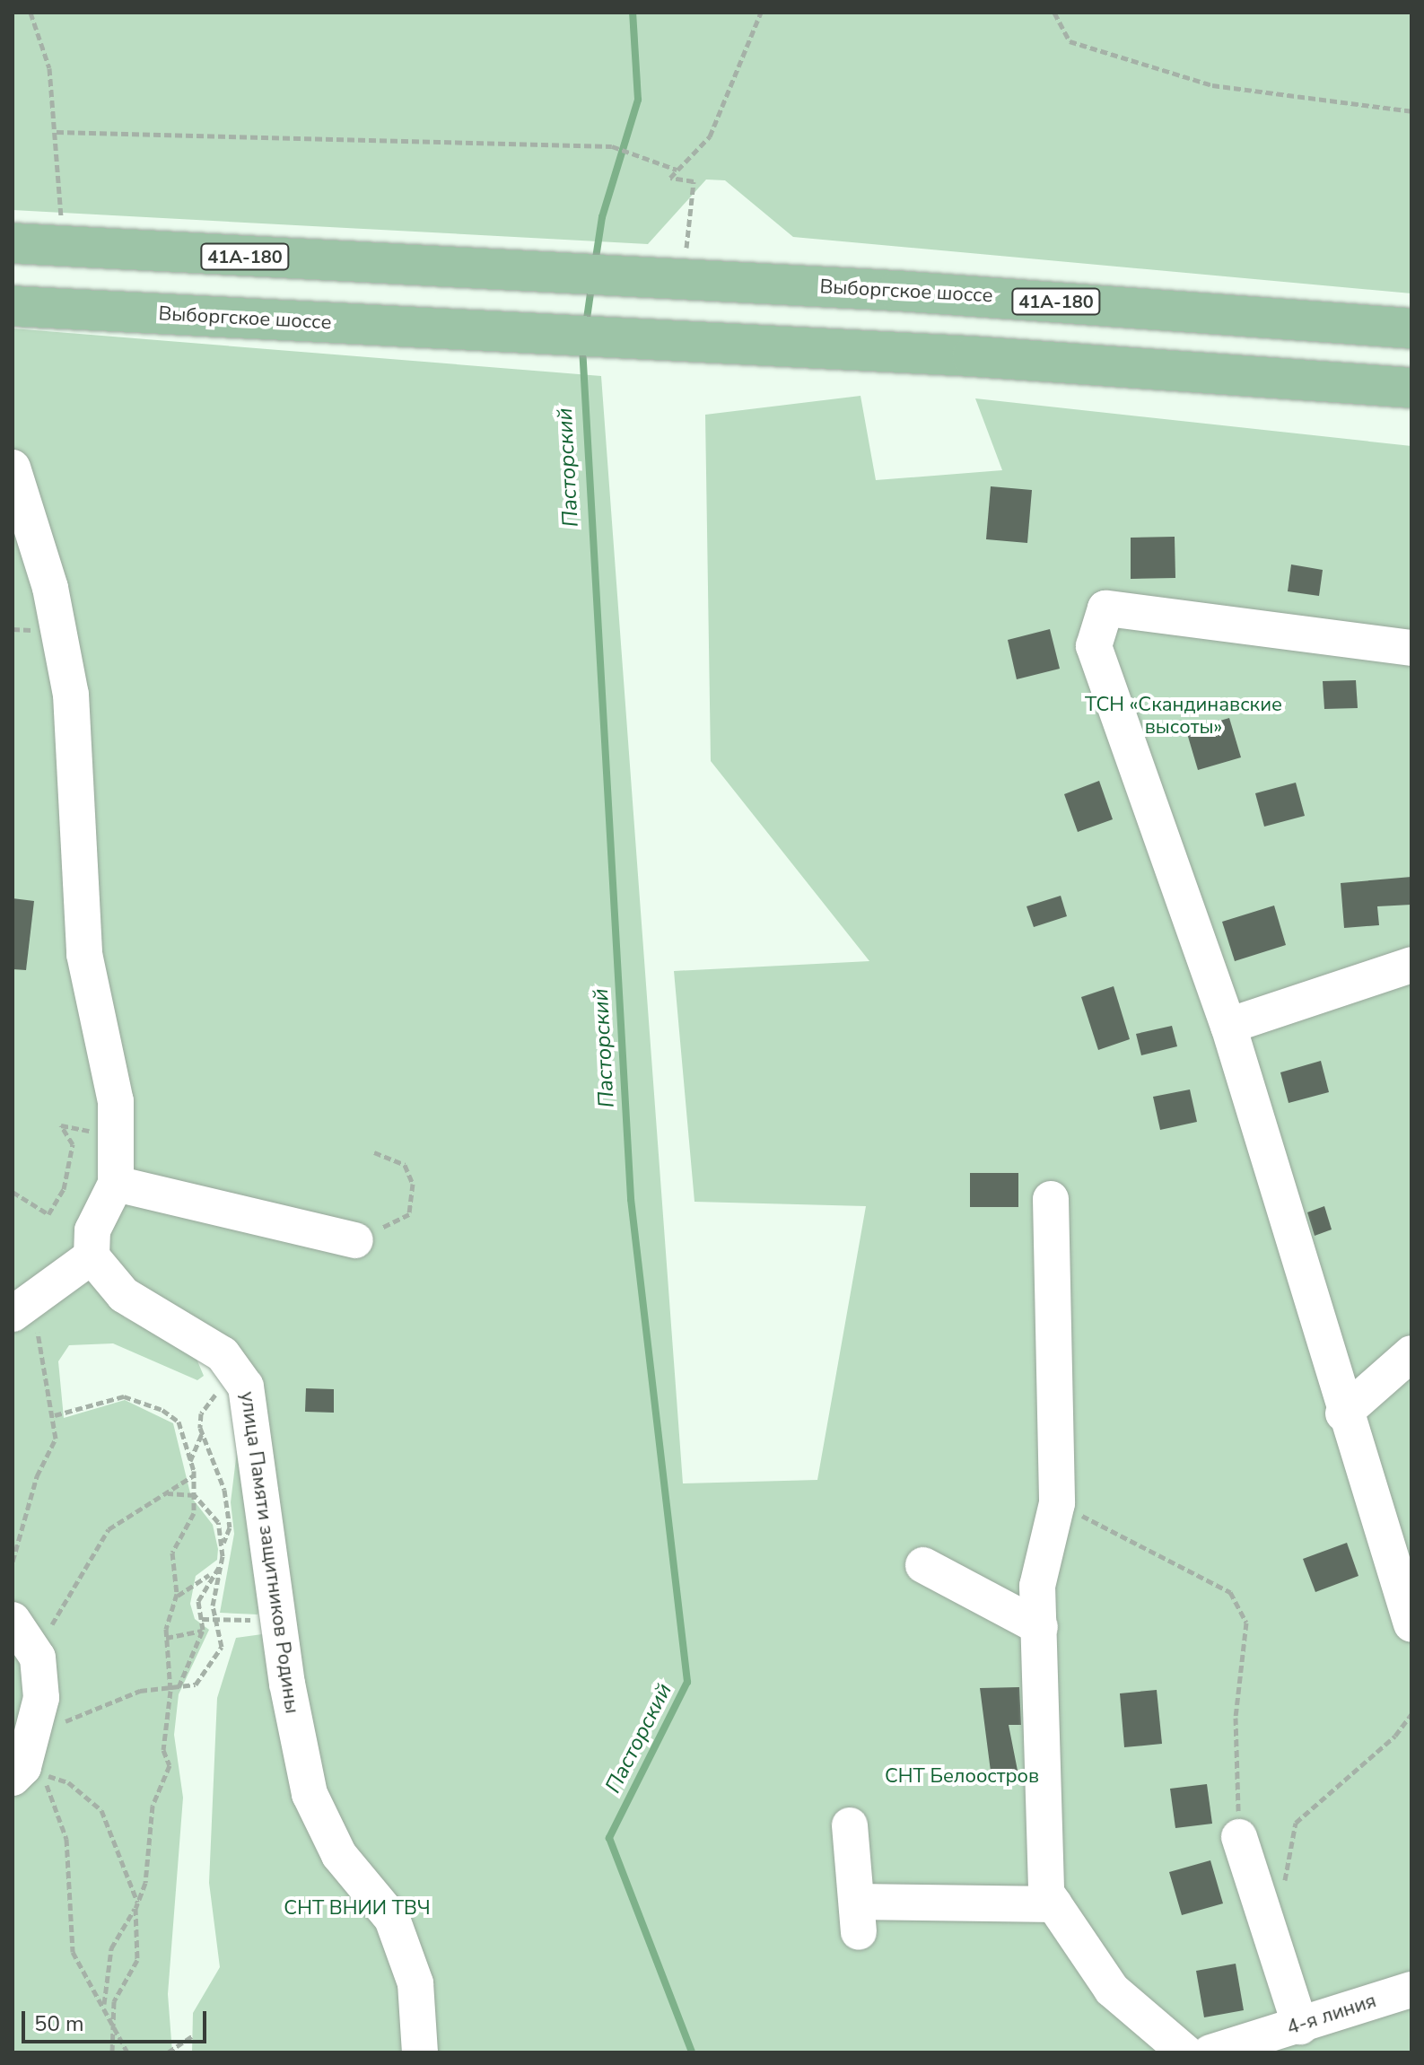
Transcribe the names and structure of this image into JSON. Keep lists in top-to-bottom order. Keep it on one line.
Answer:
{"streets":{"main road":["41А-180","Выборгское шоссе"],"street":["улица Памяти защитников Родины","4-я линия"]},"crossings":[["41А-180","Выборгское шоссе"]],"water":["Пасторский"],"parks":["ТСН «Скандинавские высоты»","СНТ Белоостров","СНТ ВНИИ ТВЧ"],"scale_bar":"50 m"}
